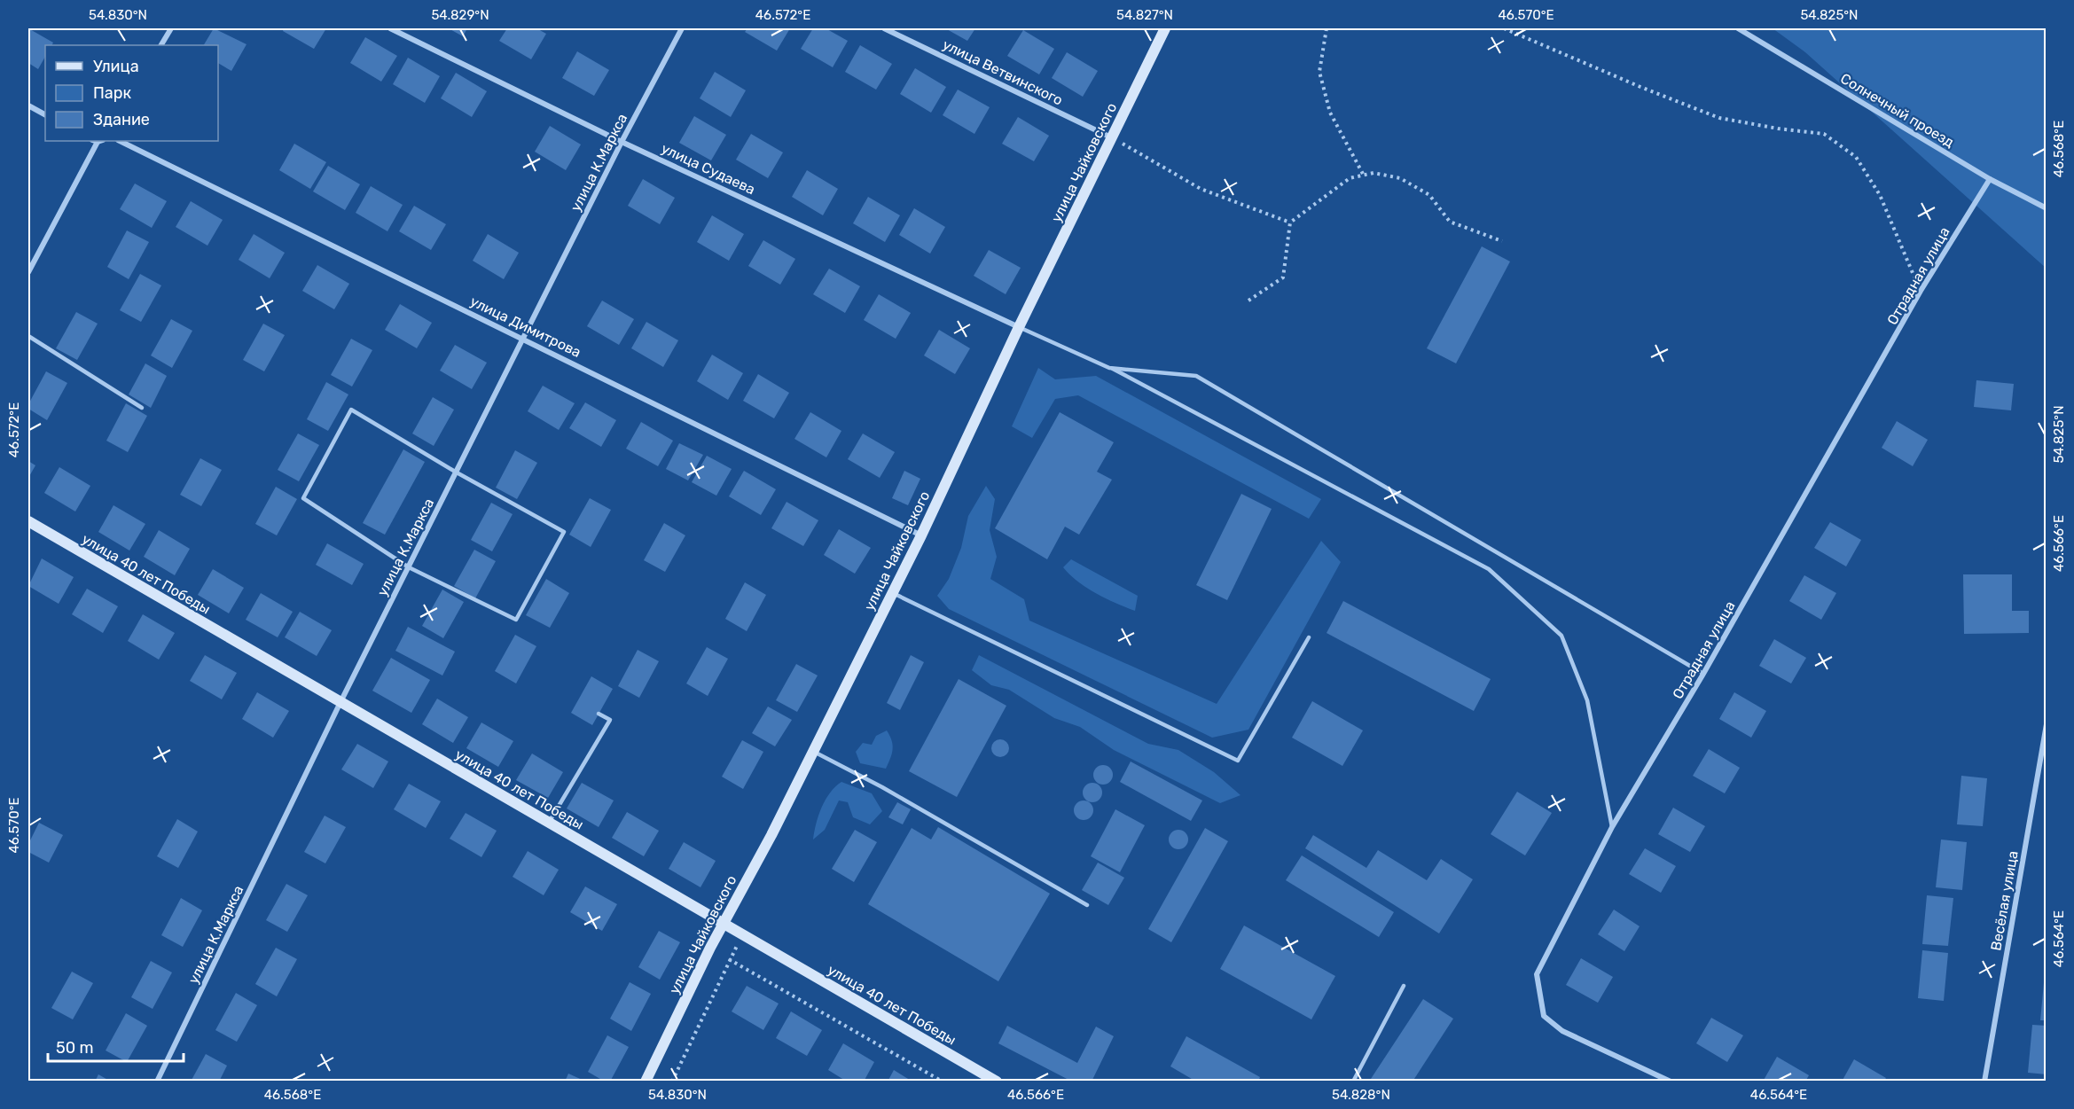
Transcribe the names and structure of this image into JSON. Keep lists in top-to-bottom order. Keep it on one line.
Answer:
{"streets":{"street":["улица Ветвинского","Солнечный проезд","улица К.Маркса","улица Чайковского","улица Судаева","Отрадная улица","улица Димитрова","улица 40 лет Победы","Весёлая улица"]},"crossings":[["улица Ветвинского","улица Чайковского"],["Солнечный проезд","Отрадная улица"],["улица К.Маркса","улица Судаева"],["улица К.Маркса","улица Димитрова"],["улица К.Маркса","улица 40 лет Победы"],["улица Чайковского","улица Судаева"],["улица Чайковского","улица Димитрова"],["улица Чайковского","улица 40 лет Победы"]],"legend":["Улица","Парк","Здание"],"scale_bar":"50 m","coordinates":["54.830°N","54.829°N","46.572°E","54.827°N","46.570°E","54.825°N","46.568°E","46.566°E","46.564°E","54.828°N"]}
